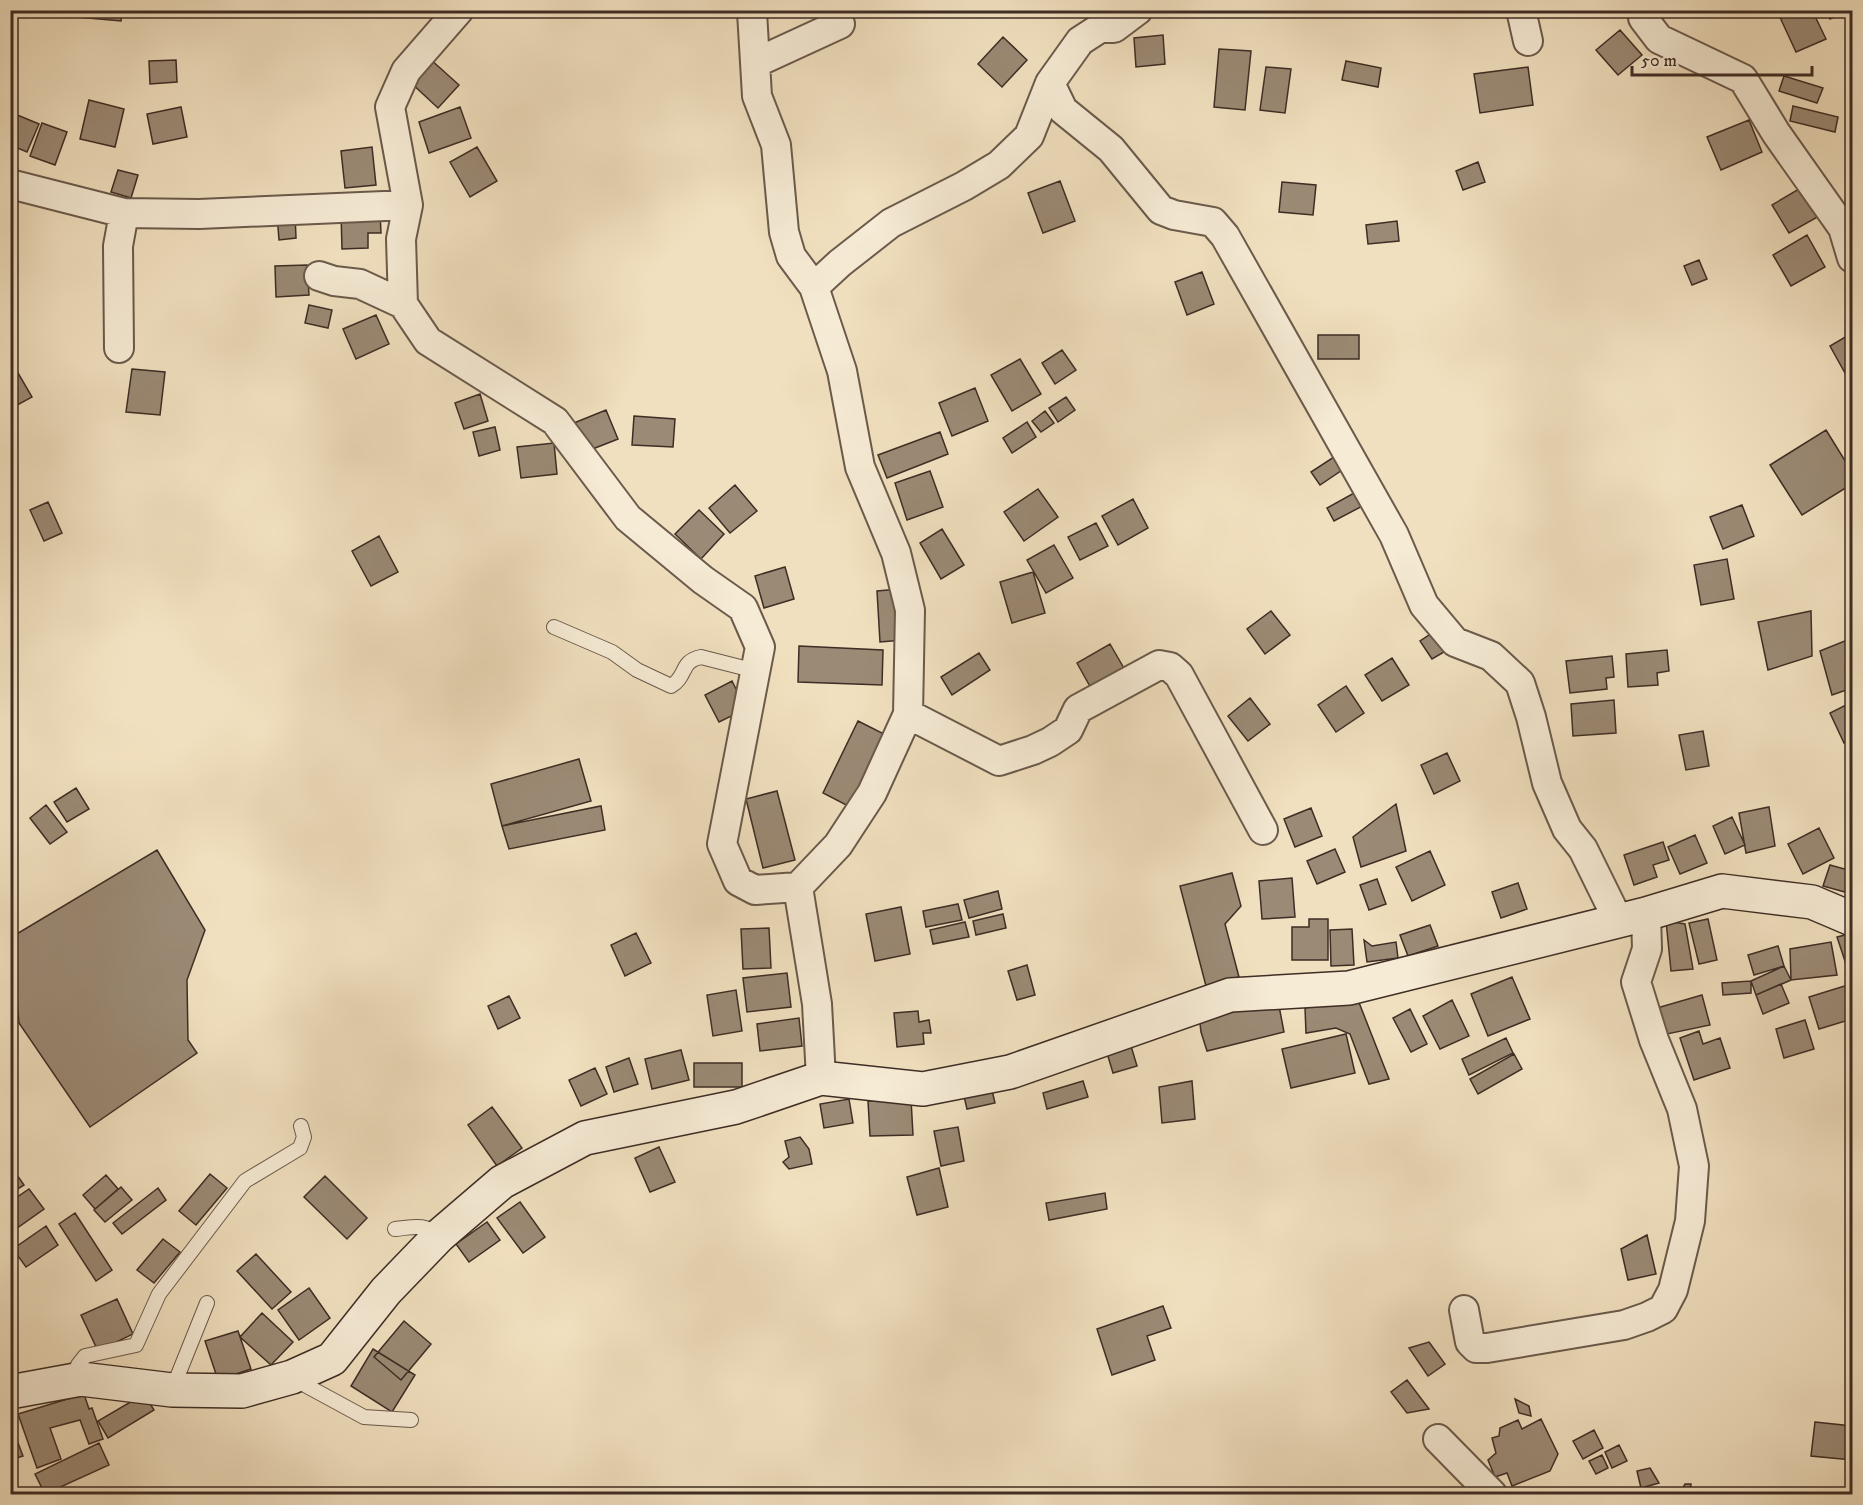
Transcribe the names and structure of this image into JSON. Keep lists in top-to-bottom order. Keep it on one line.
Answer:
{"scale_bar":"50 m"}
